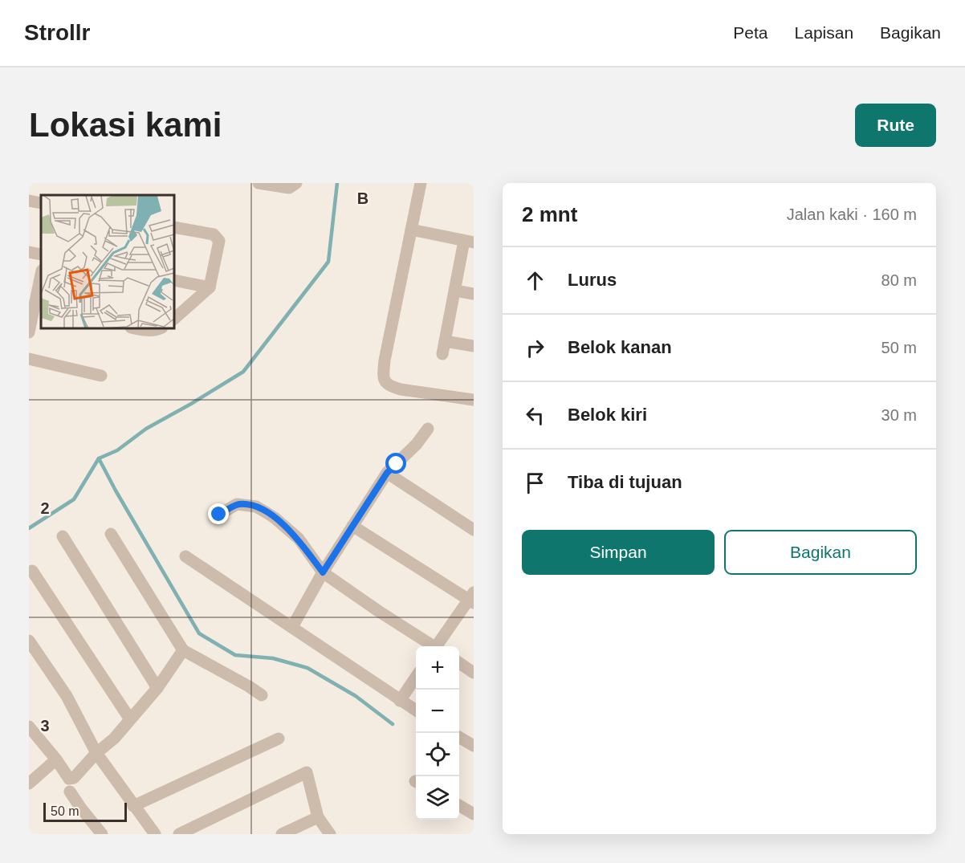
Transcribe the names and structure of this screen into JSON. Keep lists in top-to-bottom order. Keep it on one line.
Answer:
{"scale_bar":"50 m","page":{"header":"Strollr","nav":["Peta","Lapisan","Bagikan"],"buttons":["Rute",["Simpan","Bagikan"]],"title":"Lokasi kami","heading":["2 mnt","Jalan kaki · 160 m"],"list":[["Lurus","80 m"],["Belok kanan","50 m"],["Belok kiri","30 m"],"Tiba di tujuan"],"map_buttons":["+","−"],"scale":"50 m"},"grid":{"columns":["B"],"rows":["2","3"]}}
